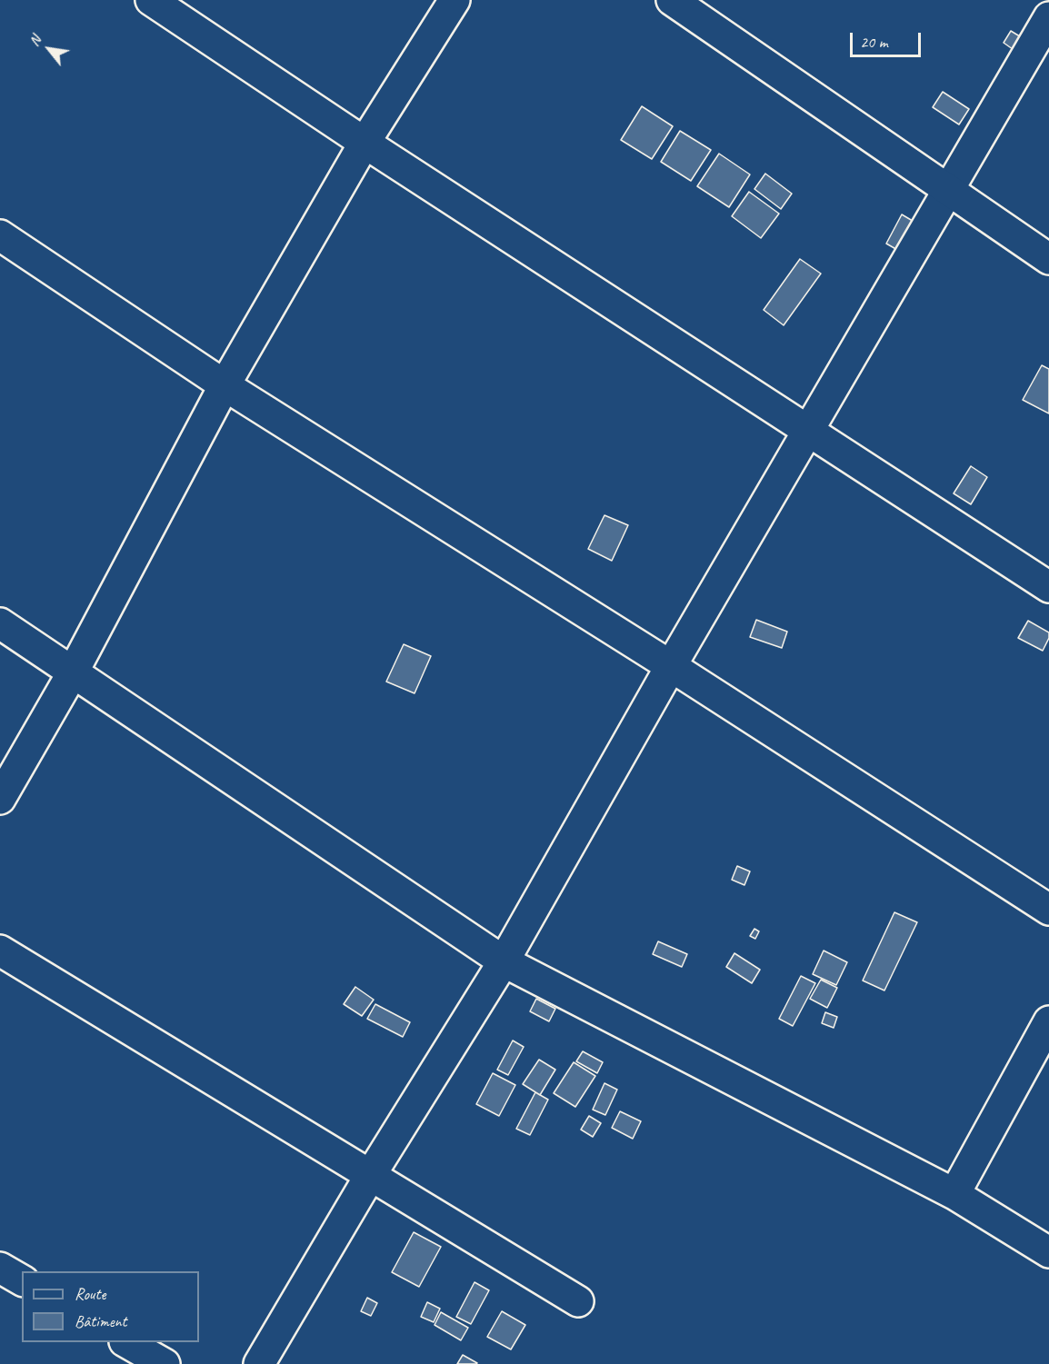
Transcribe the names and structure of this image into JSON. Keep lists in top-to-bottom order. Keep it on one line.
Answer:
{"legend":["Route","Bâtiment"],"scale_bar":"20 m","north":"top left"}
